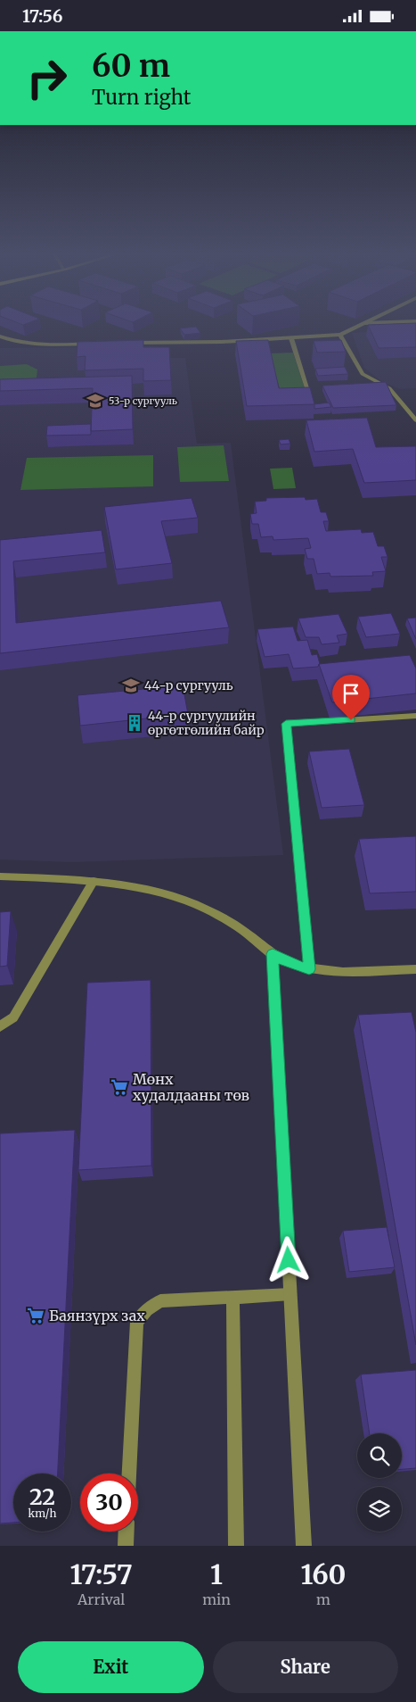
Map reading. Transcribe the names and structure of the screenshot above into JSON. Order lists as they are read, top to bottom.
{
  "places": {
    "school or university": ["53-р сургууль", "44-р сургууль"],
    "building": ["44-р сургуулийн өргөтгөлийн байр"],
    "supermarket": ["Мөнх худалдааны төв", "Баянзүрх зах"]
  },
  "page": {
    "status": "17:56",
    "turn": ["60 m", "Turn right"],
    "speed": "22 km/h",
    "limit": "30",
    "eta": [
      "17:57",
      "Arrival",
      "1",
      "min",
      "160",
      "m"
    ],
    "buttons": ["Exit", "Share"]
  }
}
